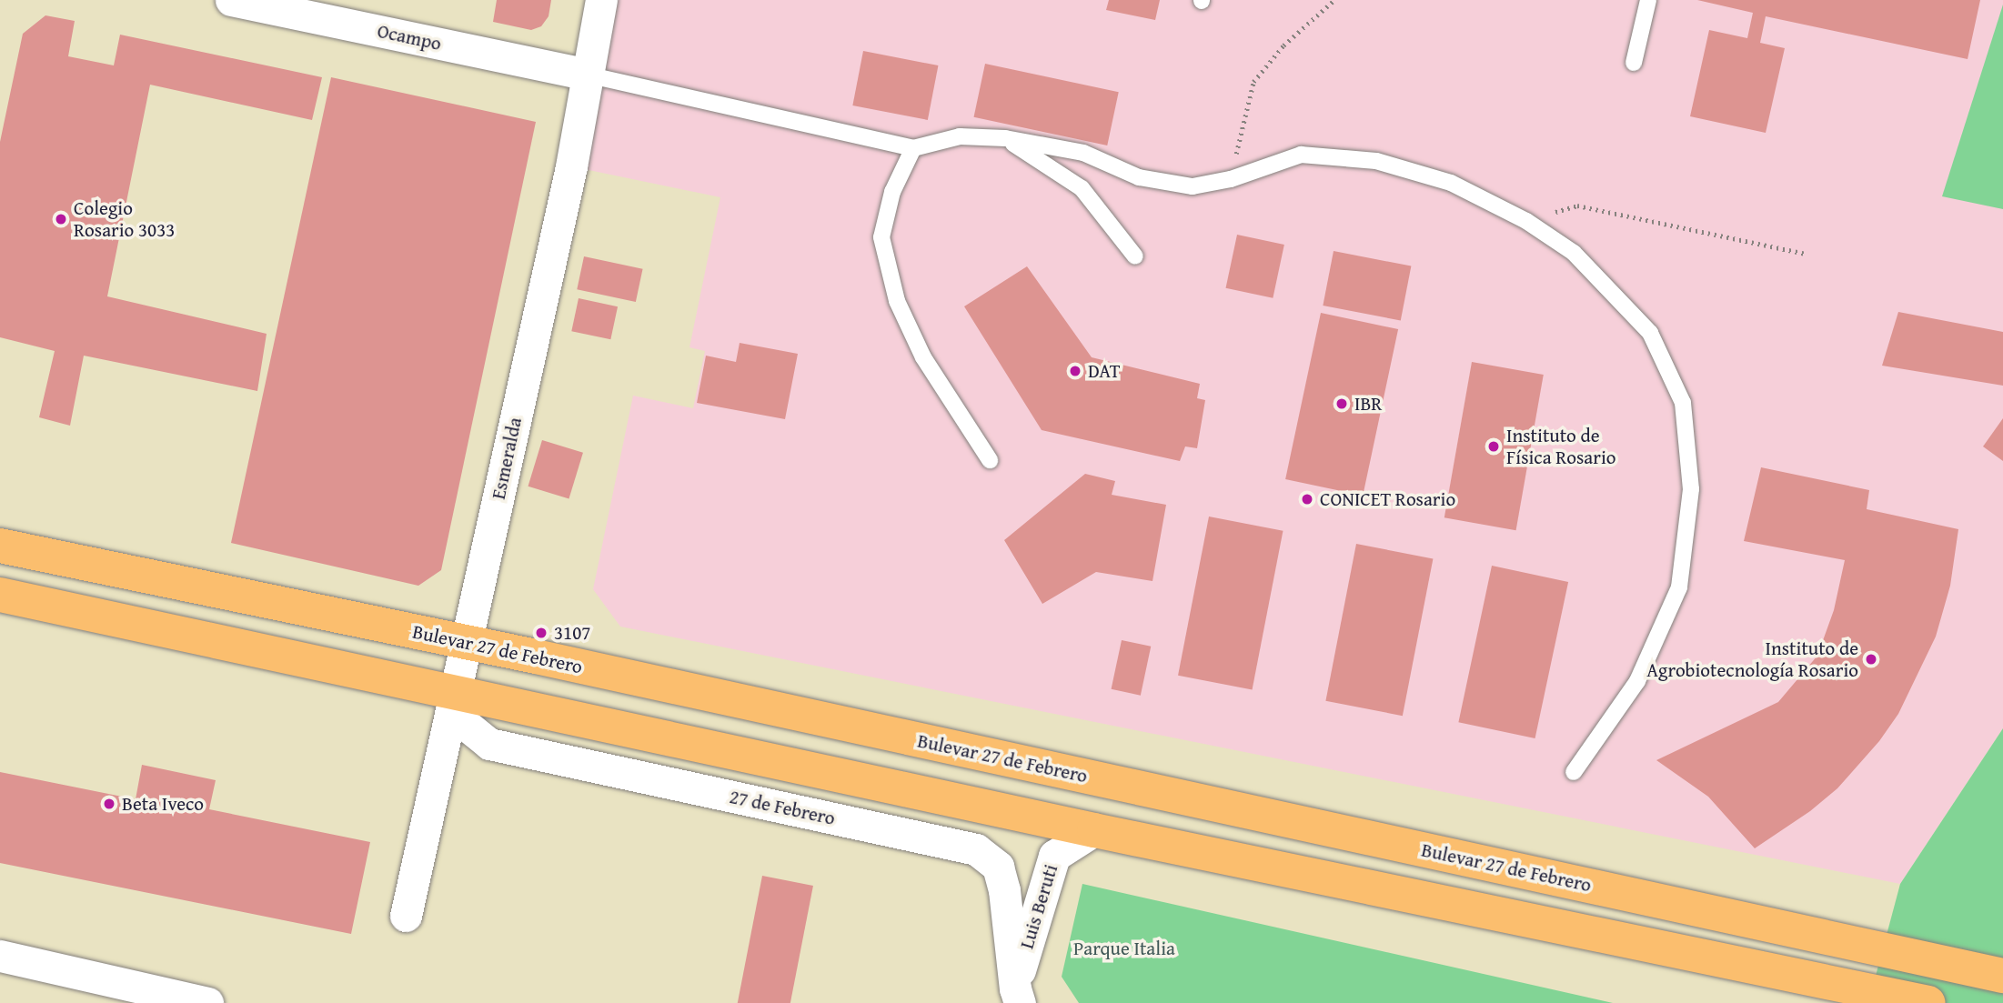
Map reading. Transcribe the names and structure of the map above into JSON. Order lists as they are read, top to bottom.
{
  "streets": {
    "main road": ["Bulevar 27 de Febrero"],
    "street": [
      "Ocampo",
      "Esmeralda",
      "27 de Febrero",
      "Luis Beruti"
    ]
  },
  "crossings": [
    ["Ocampo", "Esmeralda"],
    ["Esmeralda", "Bulevar 27 de Febrero"],
    ["Esmeralda", "27 de Febrero"],
    ["27 de Febrero", "Luis Beruti"]
  ],
  "parks": ["Parque Italia"],
  "places": [
    "Colegio Rosario 3033",
    "DAT",
    "IBR",
    "Instituto de Física Rosario",
    "CONICET Rosario",
    "3107",
    "Instituto de Agrobiotecnología Rosario",
    "Beta Iveco"
  ]
}
